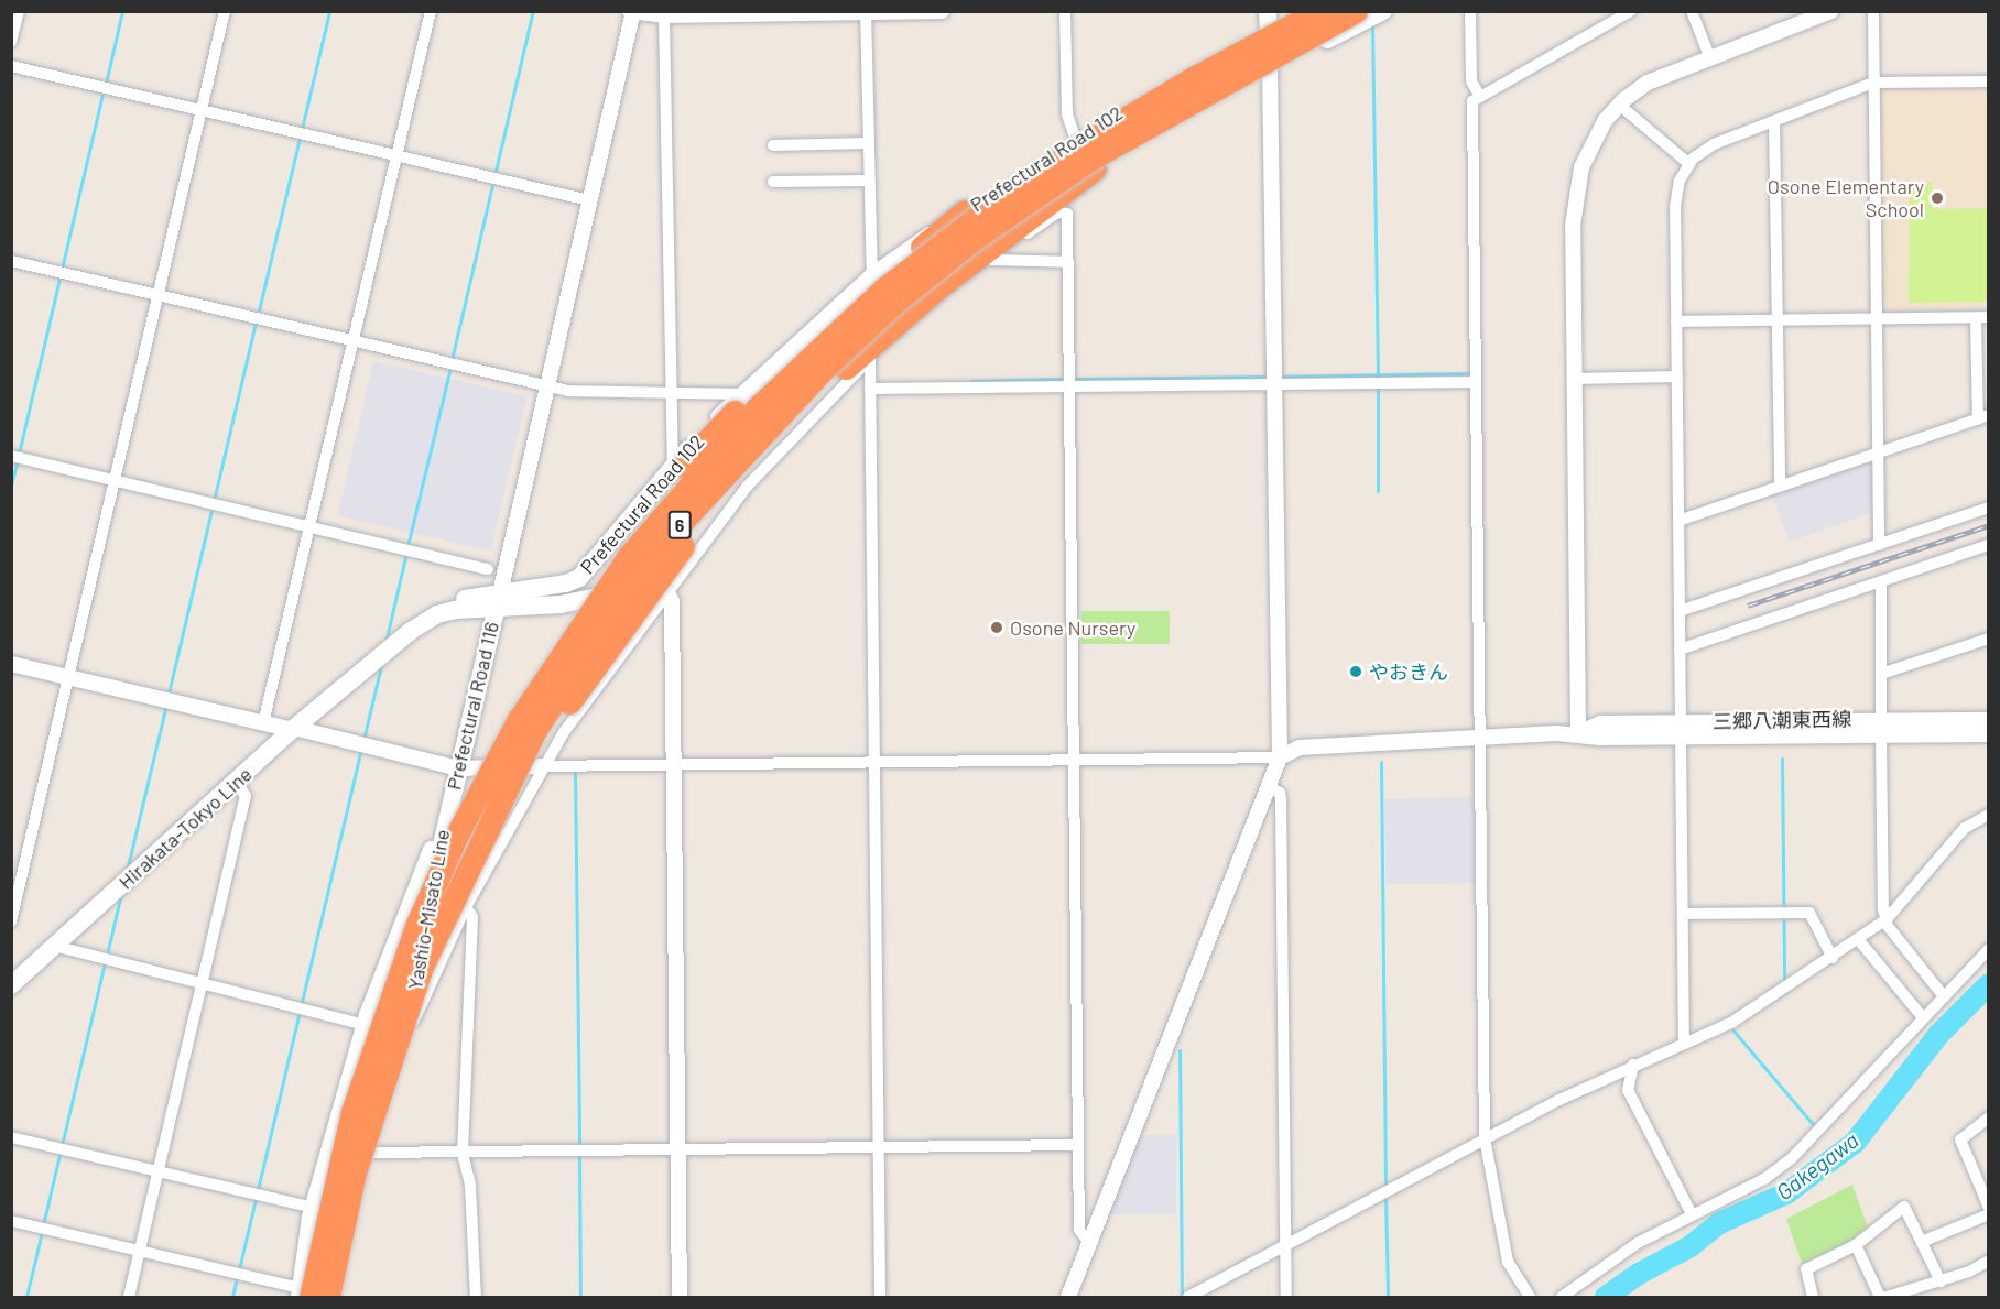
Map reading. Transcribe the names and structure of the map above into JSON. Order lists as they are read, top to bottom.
{
  "streets": {
    "highway": ["6"],
    "main road": [
      "Prefectural Road 102",
      "Prefectural Road 116",
      "Hirakata-Tokyo Line",
      "Yashio-Misato Line"
    ],
    "street": ["三郷八潮東西線"]
  },
  "crossings": [
    ["Prefectural Road 102", "Prefectural Road 116"],
    ["Prefectural Road 102", "Hirakata-Tokyo Line"],
    ["6", "Prefectural Road 116"],
    ["6", "Yashio-Misato Line"],
    ["Prefectural Road 116", "Yashio-Misato Line"]
  ],
  "water": ["Gakegawa"],
  "places": ["Osone Elementary School", "Osone Nursery", "やおきん"]
}
